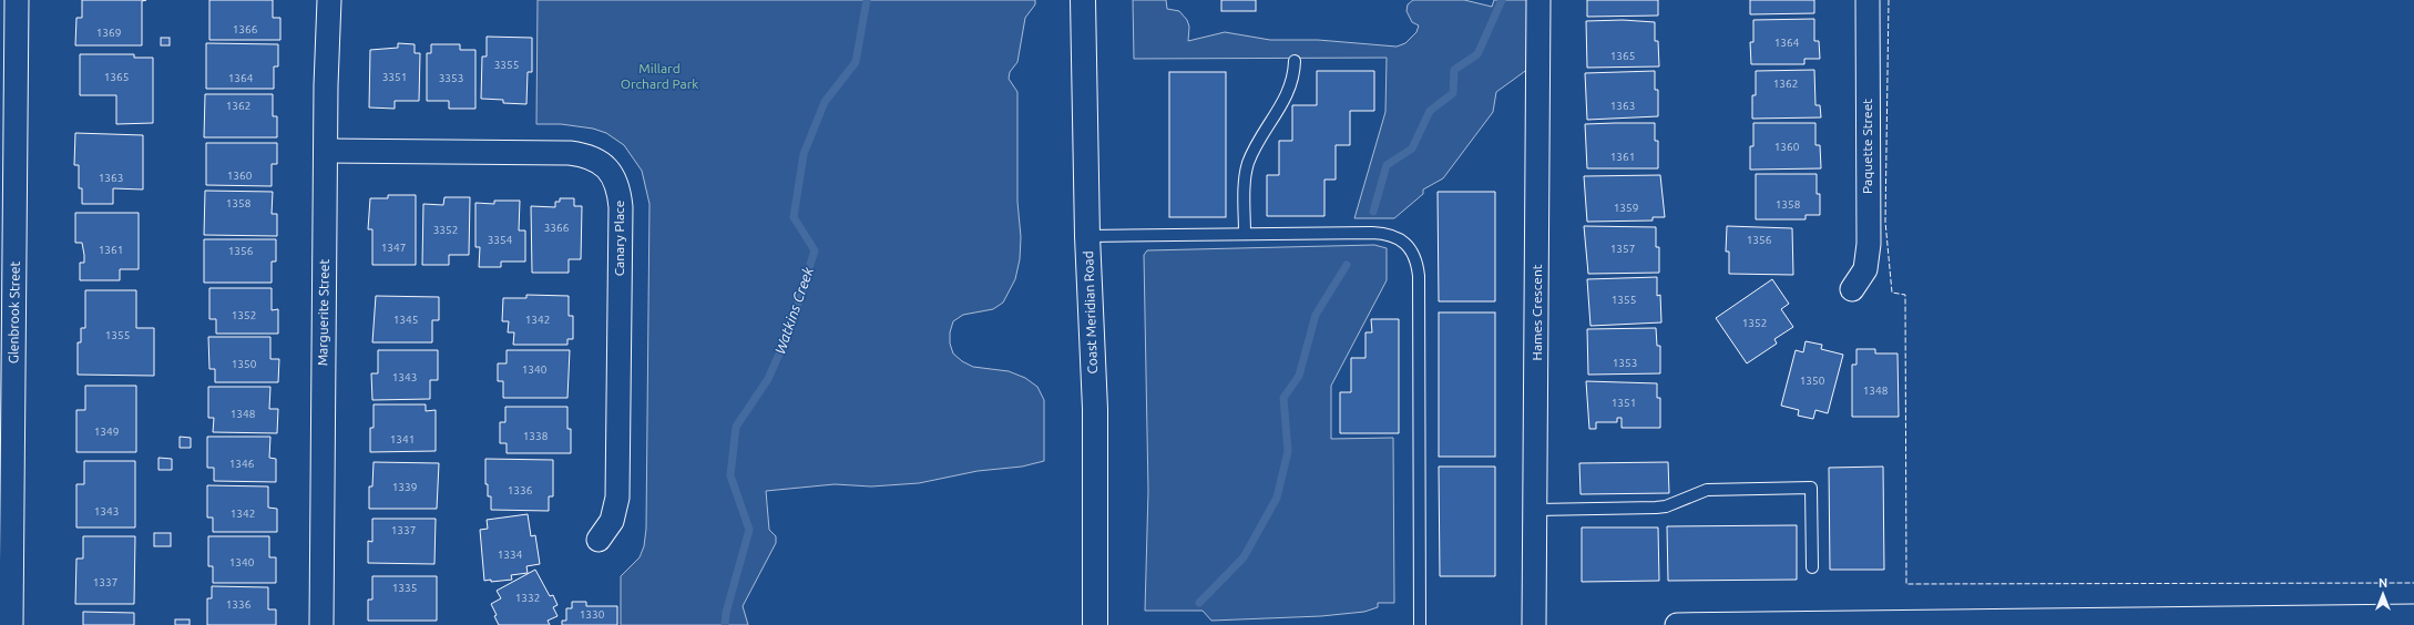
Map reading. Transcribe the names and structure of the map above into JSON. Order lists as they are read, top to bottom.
{
  "streets": {
    "main road": ["Coast Meridian Road"],
    "street": [
      "Paquette Street",
      "Canary Place",
      "Glenbrook Street",
      "Marguerite Street",
      "Hames Crescent"
    ]
  },
  "crossings": [
    ["Canary Place", "Marguerite Street"]
  ],
  "water": ["Watkins Creek"],
  "parks": ["Millard Orchard Park"],
  "house_numbers": [
    "1366",
    "1369",
    "1364",
    "1365",
    "3355",
    "1365",
    "3351",
    "1364",
    "3353",
    "1362",
    "1362",
    "1363",
    "1360",
    "1361",
    "1360",
    "1363",
    "1358",
    "1358",
    "1359",
    "3366",
    "3352",
    "3354",
    "1356",
    "1347",
    "1357",
    "1361",
    "1356",
    "1355",
    "1352",
    "1345",
    "1342",
    "1352",
    "1355",
    "1353",
    "1350",
    "1340",
    "1343",
    "1350",
    "1348",
    "1351",
    "1348",
    "1349",
    "1338",
    "1341",
    "1346",
    "1339",
    "1336",
    "1343",
    "1342",
    "1337",
    "1334",
    "1340",
    "1337",
    "1335",
    "1332",
    "1336",
    "1330"
  ],
  "north": "top"
}
